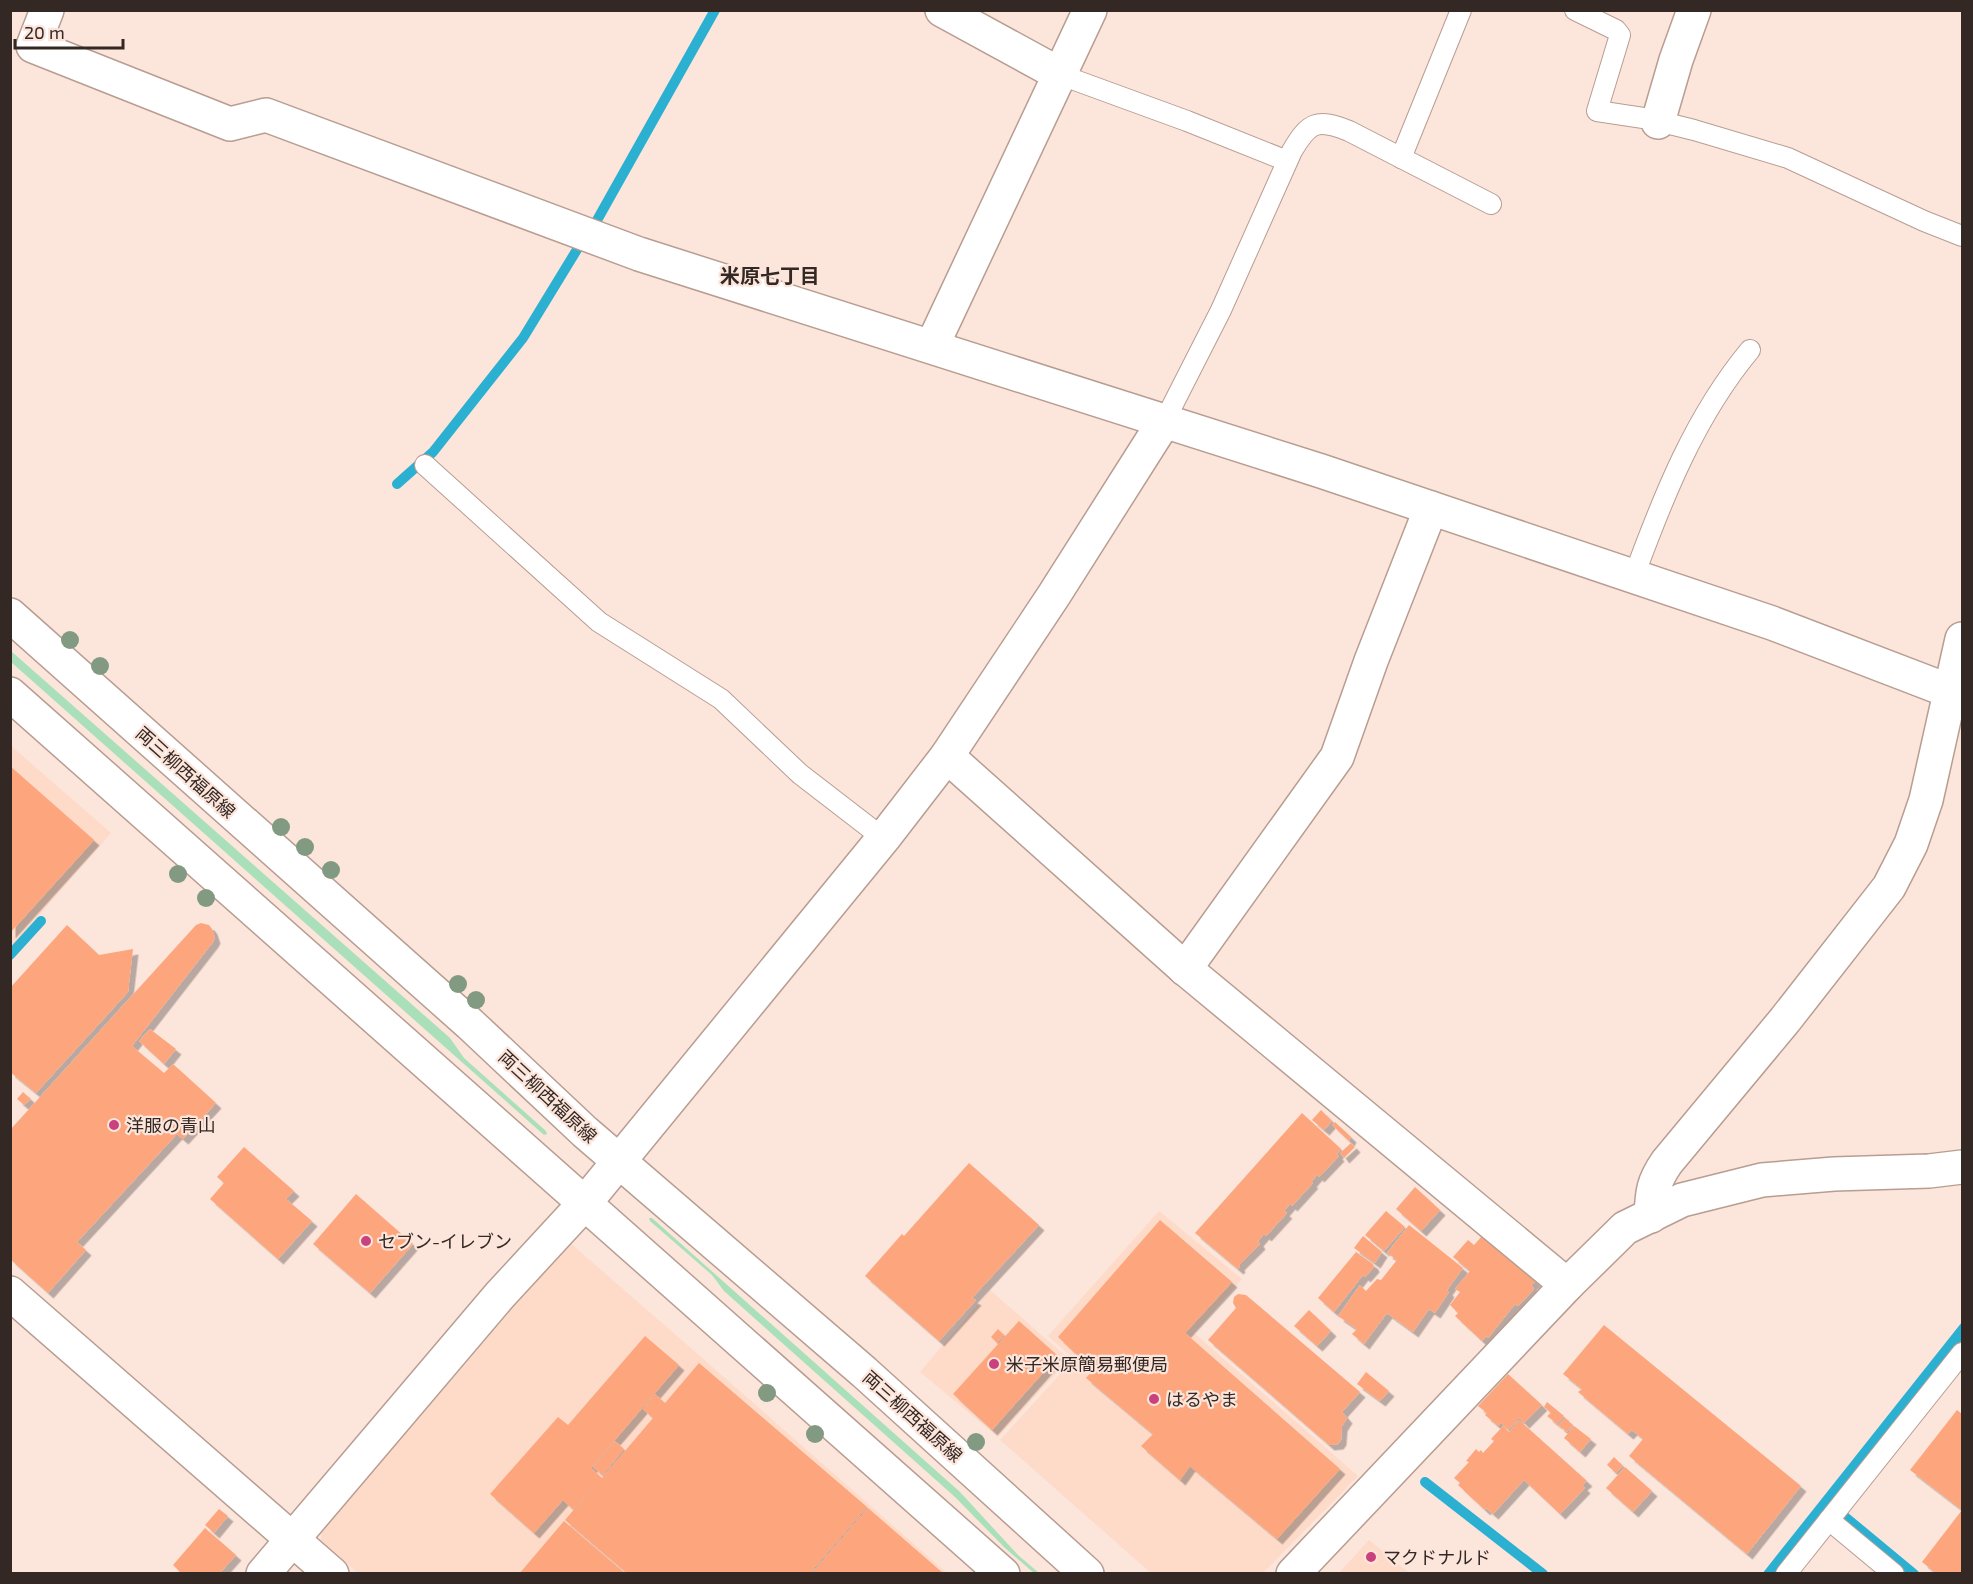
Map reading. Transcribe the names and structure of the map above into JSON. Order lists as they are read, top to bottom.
{
  "streets": {
    "street": ["両三柳西福原線"]
  },
  "districts": ["米原七丁目"],
  "places": [
    "洋服の青山",
    "セブン-イレブン",
    "米子米原簡易郵便局",
    "はるやま",
    "マクドナルド"
  ],
  "scale_bar": "20 m"
}
